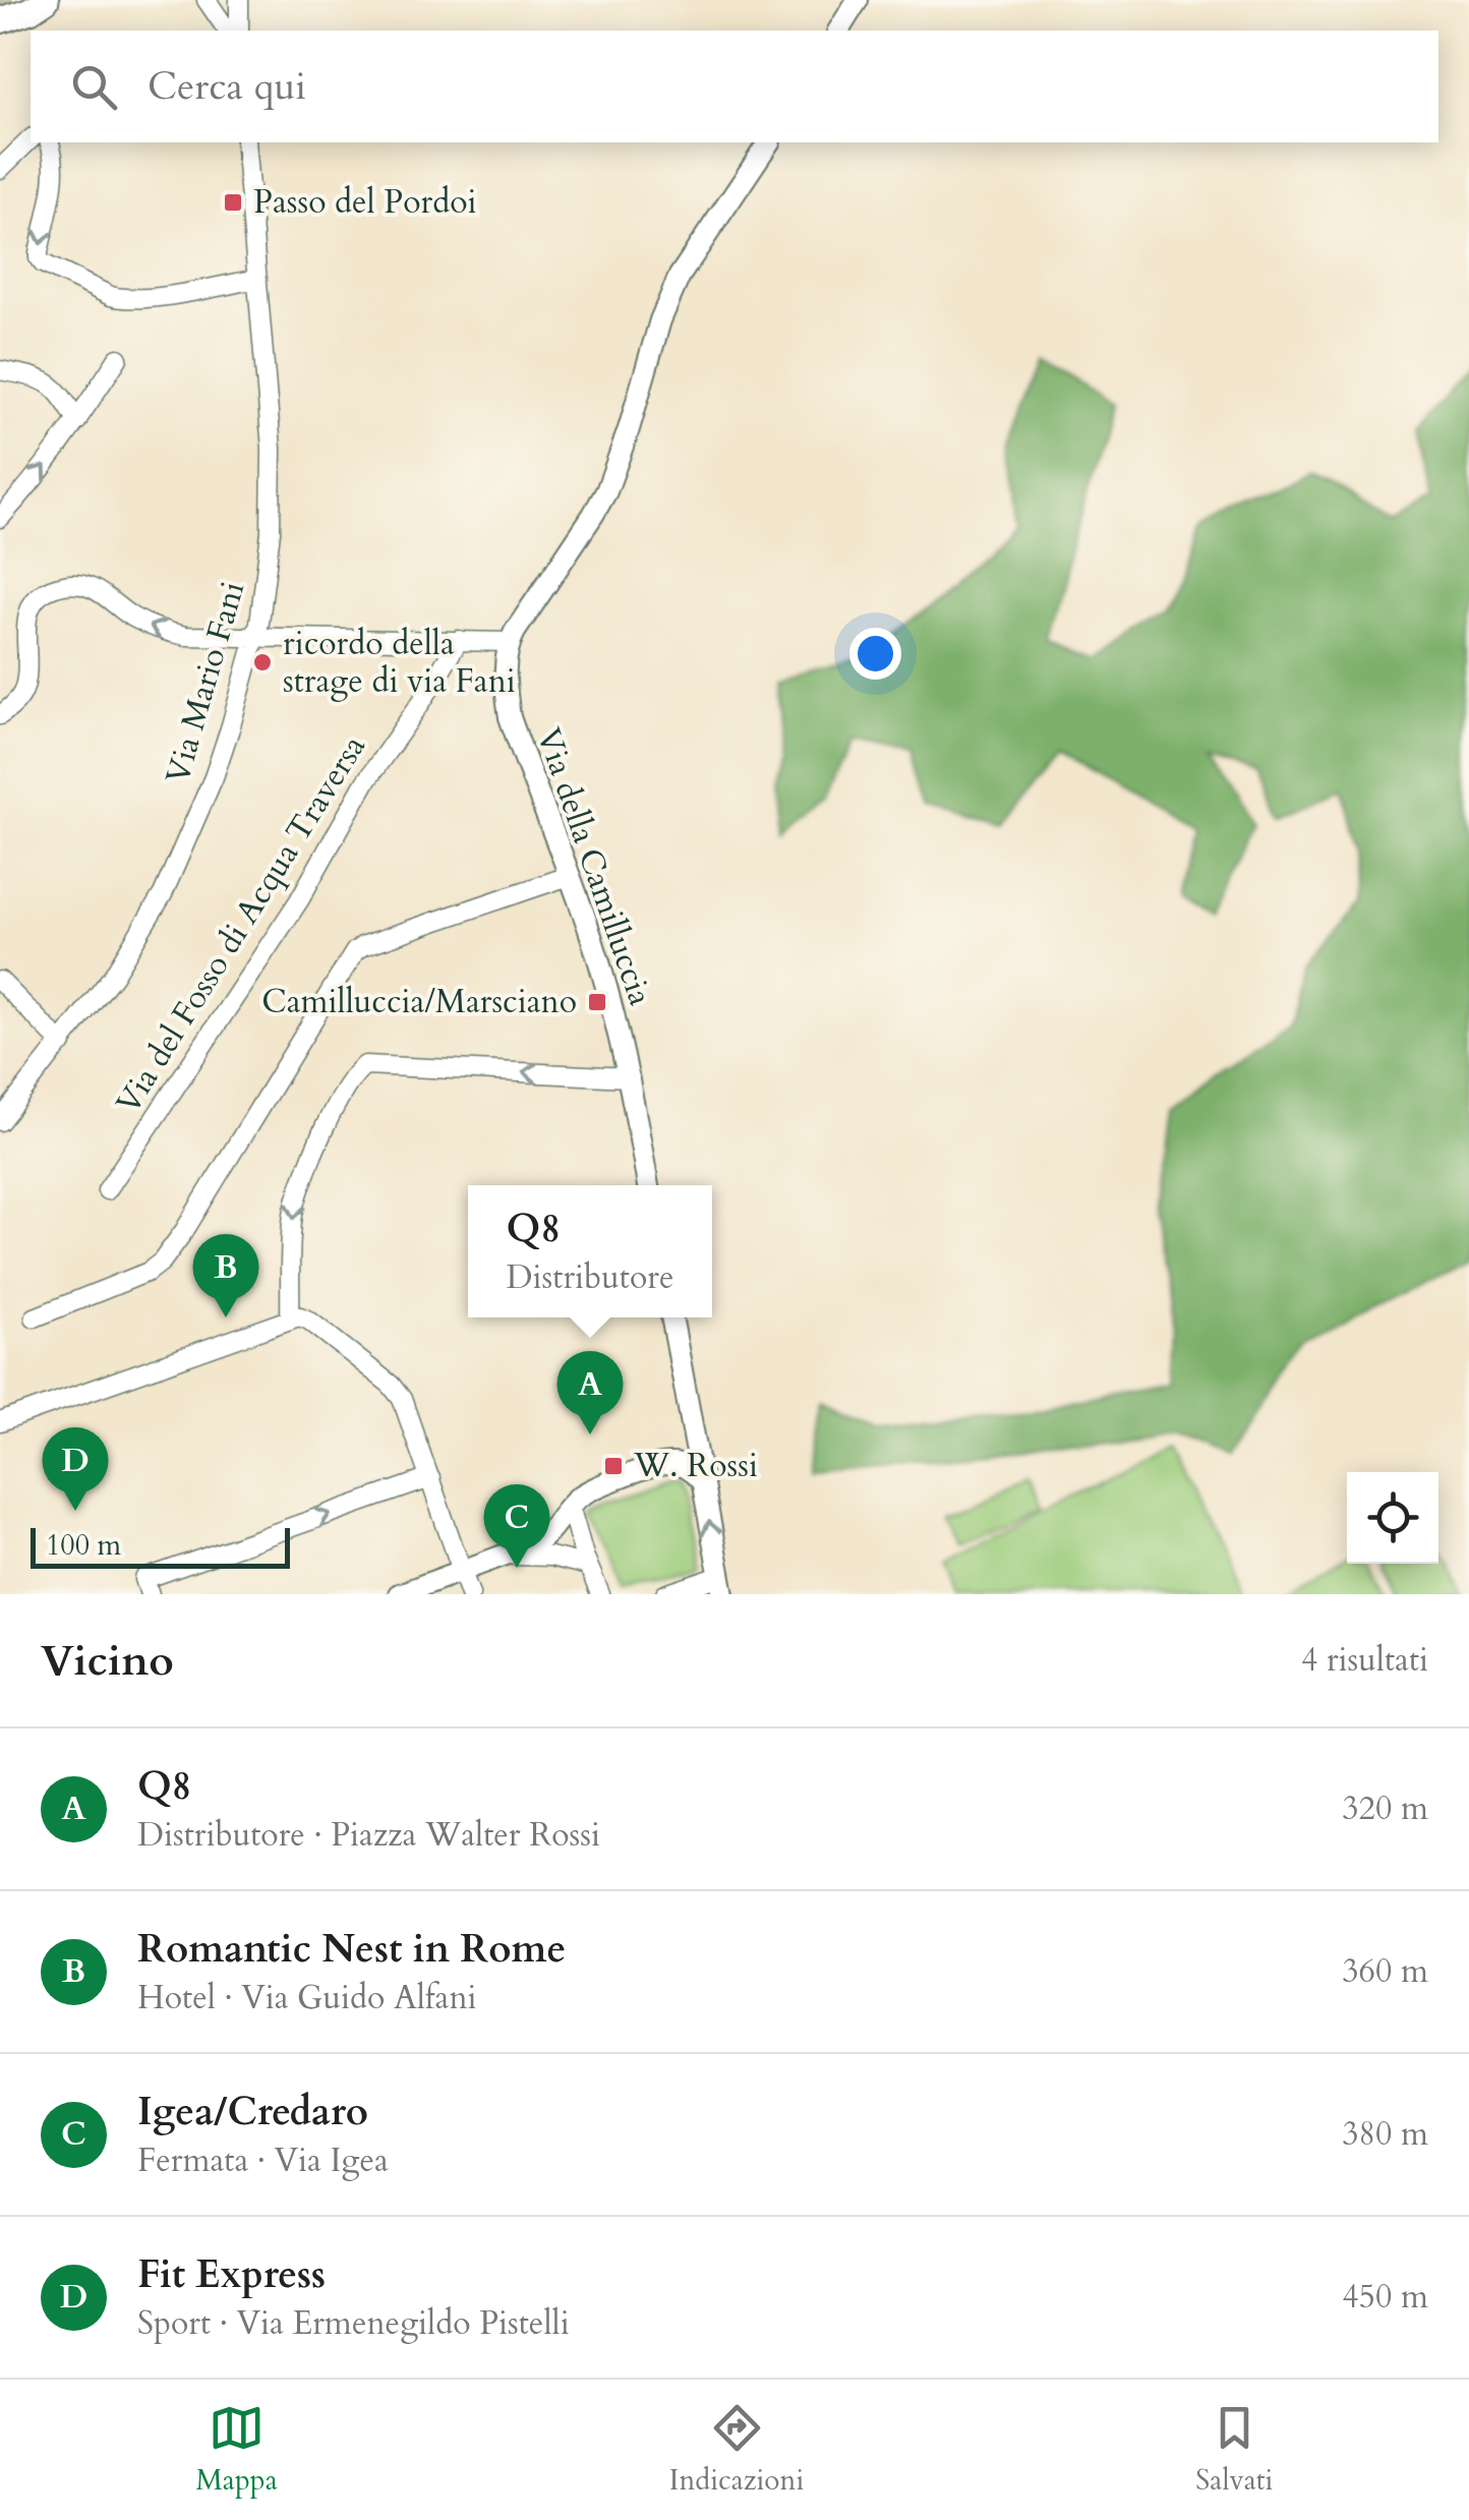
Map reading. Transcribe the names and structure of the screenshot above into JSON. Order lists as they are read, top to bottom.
{
  "streets": {
    "main road": ["Via della Camilluccia"],
    "street": ["Via Mario Fani", "Via del Fosso di Acqua Traversa"]
  },
  "places": {
    "transit": ["Passo del Pordoi", "Camilluccia/Marsciano", "W. Rossi"],
    "other": ["ricordo della strage di via Fani"]
  },
  "scale_bar": "100 m",
  "page": {
    "search": "Cerca qui",
    "popup": ["Q8", "Distributore"],
    "pins": [
      "B",
      "A",
      "D",
      "C"
    ],
    "scale": "100 m",
    "heading": ["Vicino", "4 risultati"],
    "list": [
      {
        "mark": "A",
        "name": "Q8",
        "note": "Distributore · Piazza Walter Rossi",
        "value": "320 m"
      },
      {
        "mark": "B",
        "name": "Romantic Nest in Rome",
        "note": "Hotel · Via Guido Alfani",
        "value": "360 m"
      },
      {
        "mark": "C",
        "name": "Igea/Credaro",
        "note": "Fermata · Via Igea",
        "value": "380 m"
      },
      {
        "mark": "D",
        "name": "Fit Express",
        "note": "Sport · Via Ermenegildo Pistelli",
        "value": "450 m"
      }
    ],
    "nav": ["Mappa", "Indicazioni", "Salvati"]
  }
}
